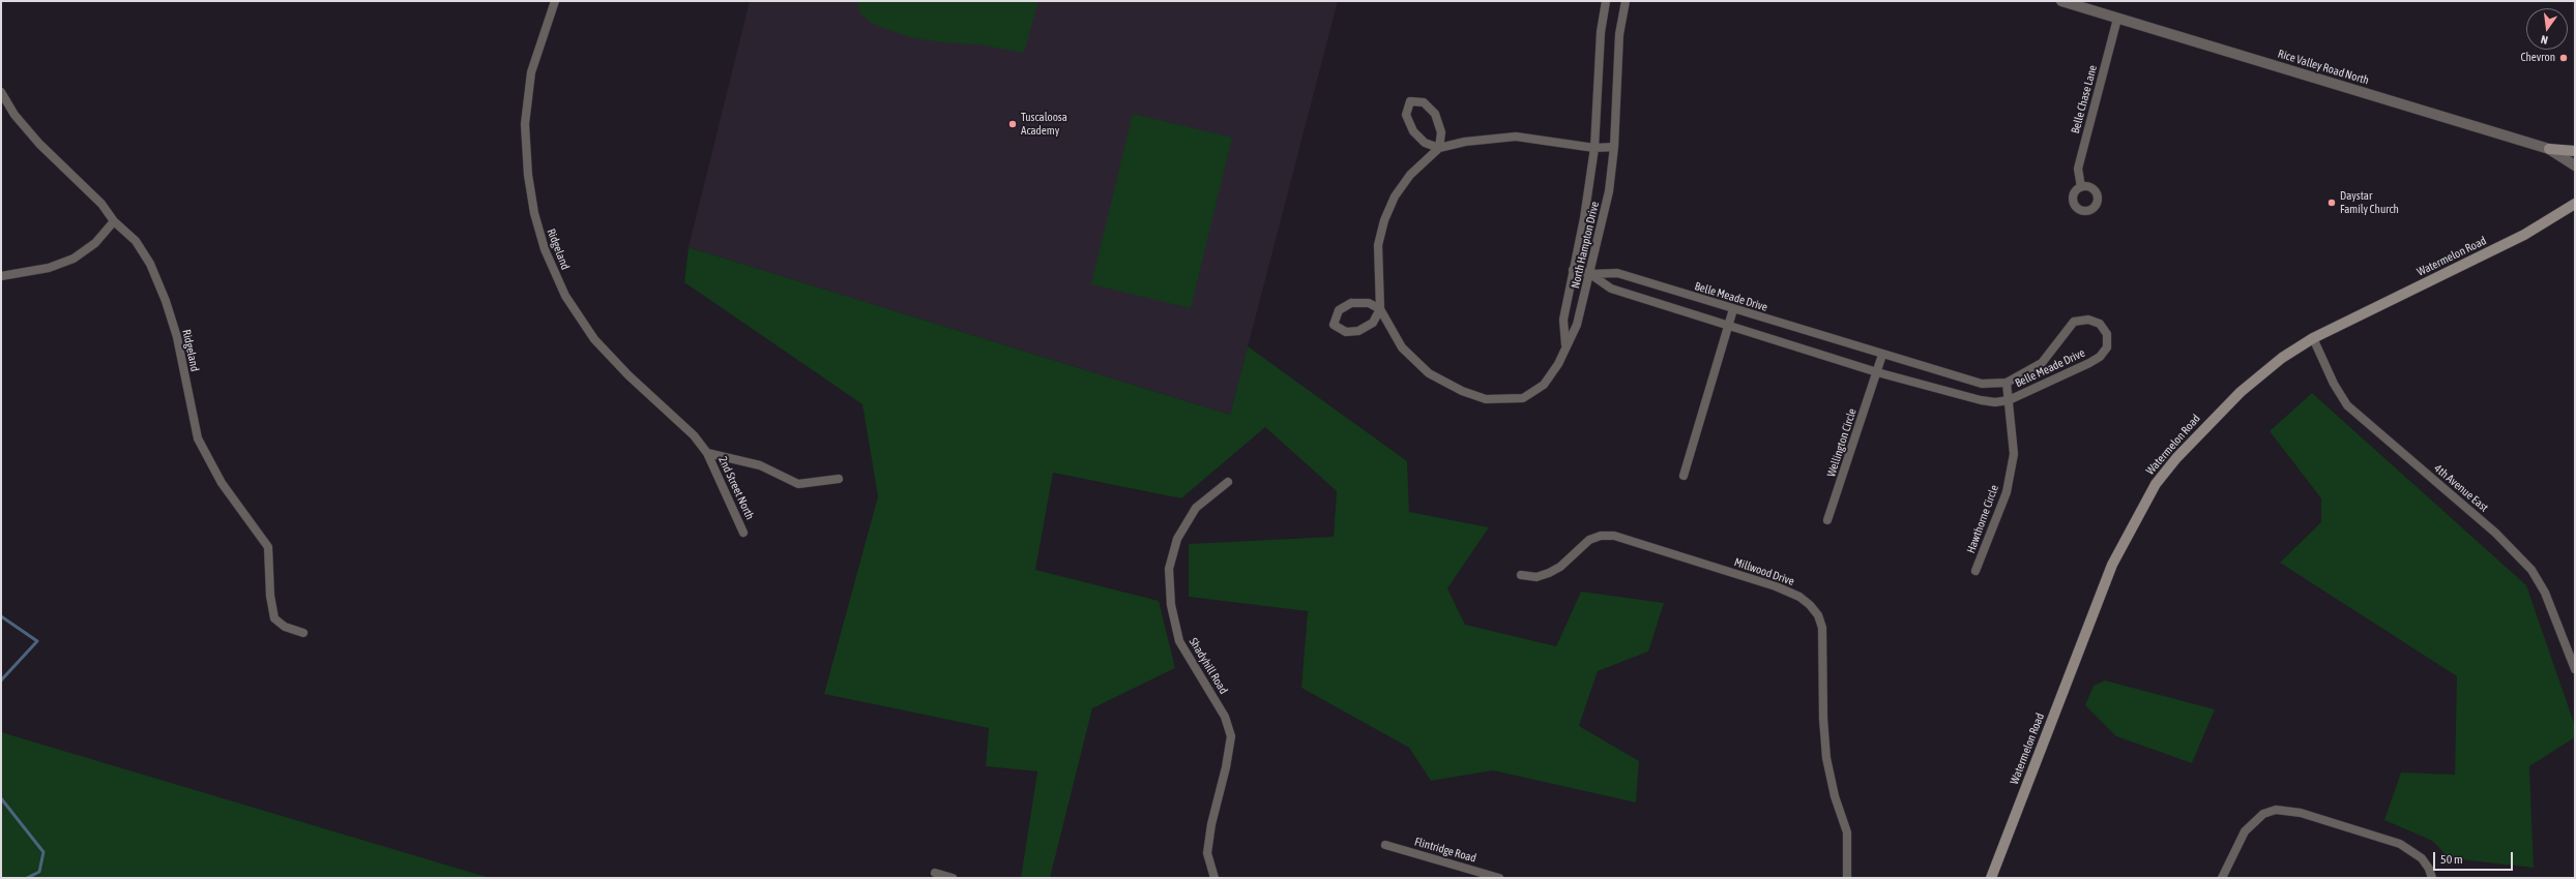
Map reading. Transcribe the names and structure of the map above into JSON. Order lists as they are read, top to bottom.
{
  "streets": {
    "main road": ["Watermelon Road"],
    "street": [
      "Rice Valley Road North",
      "Belle Chase Lane",
      "North Hampton Drive",
      "Ridgeland",
      "Belle Meade Drive",
      "Wellington Circle",
      "2nd Street North",
      "4th Avenue East",
      "Hawthorne Circle",
      "Millwood Drive",
      "Shadyhill Road",
      "Flintridge Road"
    ]
  },
  "crossings": [
    ["Rice Valley Road North", "Belle Chase Lane"],
    ["North Hampton Drive", "Belle Meade Drive"],
    ["Ridgeland", "2nd Street North"],
    ["Watermelon Road", "4th Avenue East"],
    ["Belle Meade Drive", "Wellington Circle"],
    ["Belle Meade Drive", "Hawthorne Circle"]
  ],
  "places": ["Chevron", "Tuscaloosa Academy", "Daystar Family Church"],
  "scale_bar": "50 m",
  "north": "bottom"
}
